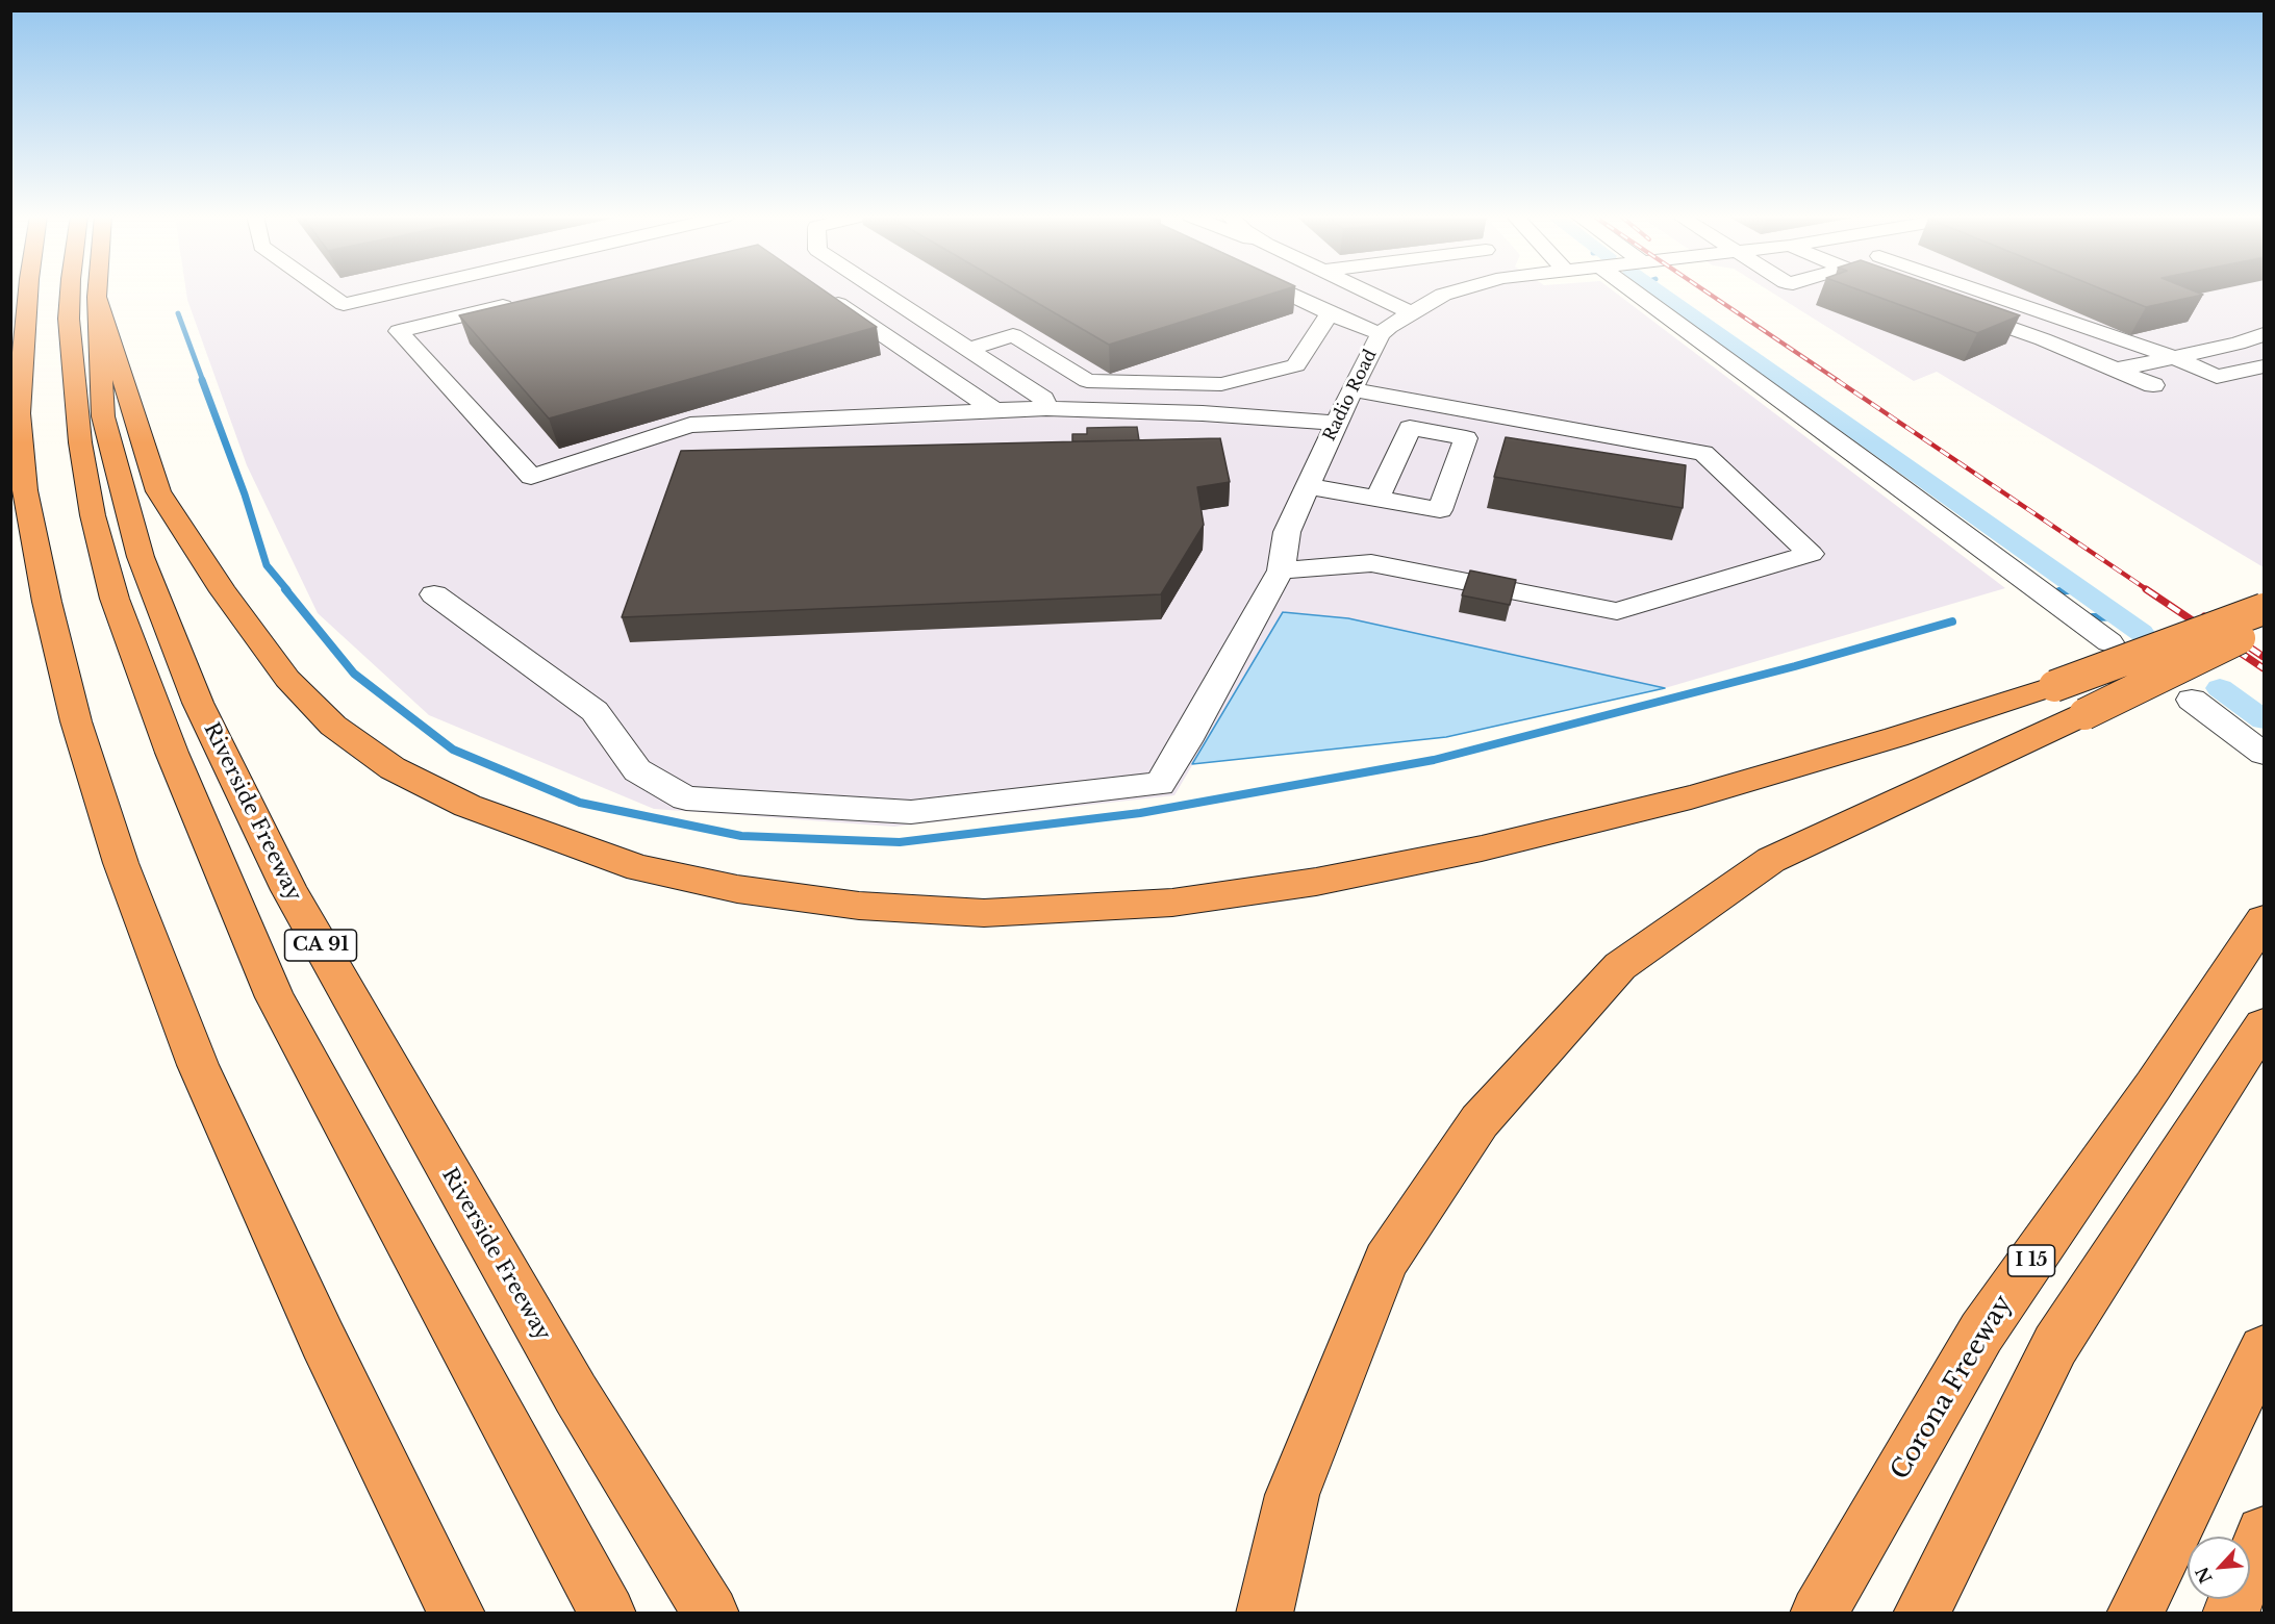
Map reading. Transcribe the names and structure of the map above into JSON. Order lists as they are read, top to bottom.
{
  "streets": {
    "highway": [
      "Riverside Freeway",
      "CA 91",
      "I 15",
      "Corona Freeway"
    ],
    "street": ["Radio Road"]
  },
  "north": "bottom left"
}
